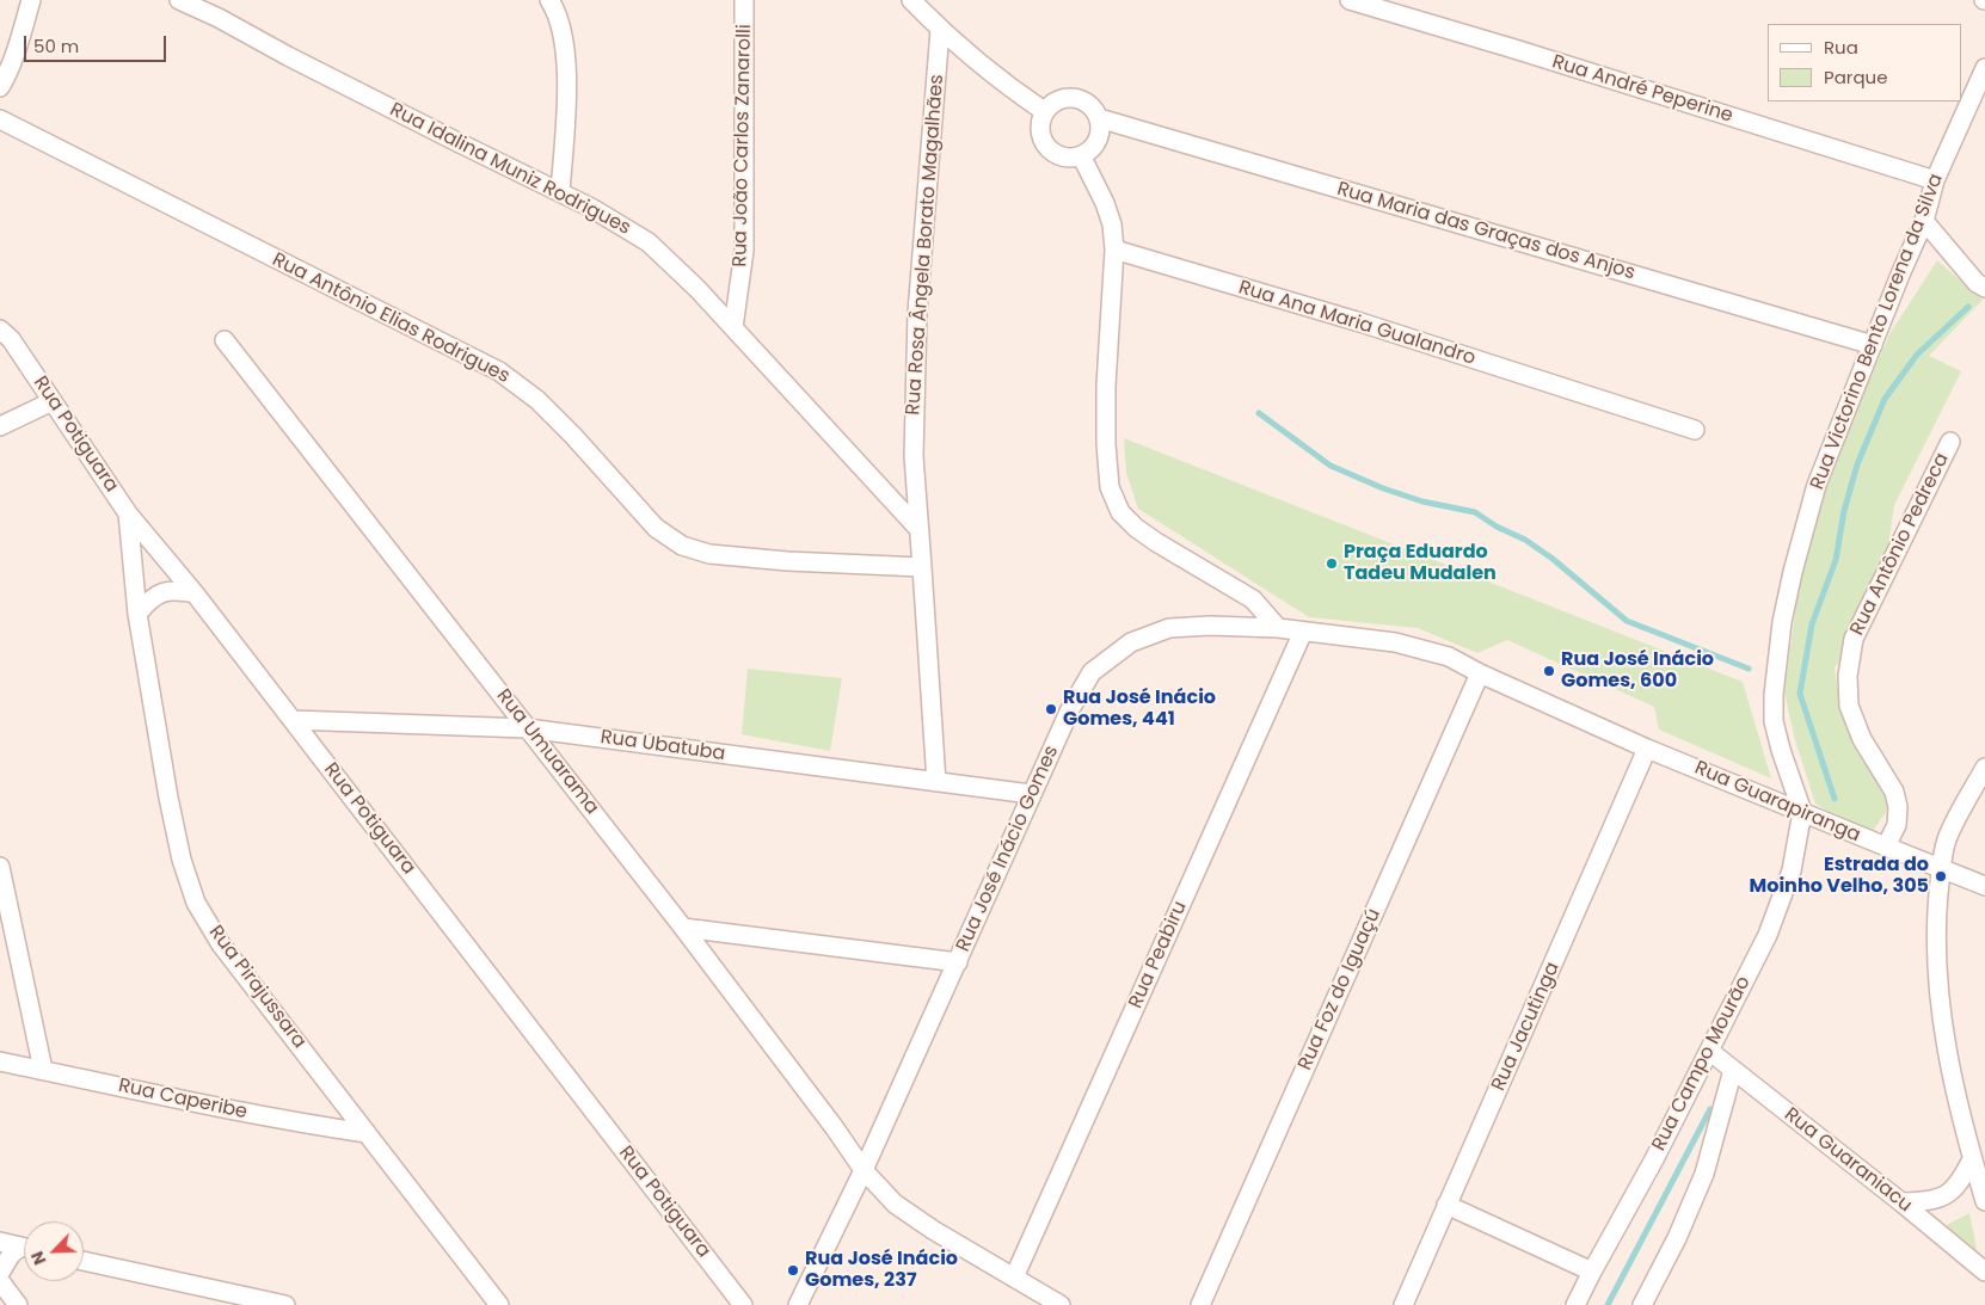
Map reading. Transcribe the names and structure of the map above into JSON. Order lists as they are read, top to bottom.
{
  "streets": {
    "street": [
      "Rua André Peperine",
      "Rua João Carlos Zanarolli",
      "Rua Idalina Muniz Rodrigues",
      "Rua Maria das Graças dos Anjos",
      "Rua Rosa Ângela Borato Magalhães",
      "Rua Antônio Elias Rodrigues",
      "Rua Ana Maria Gualandro",
      "Rua Victorino Bento Lorena da Silva",
      "Rua Potiguara",
      "Rua Antônio Pedreca",
      "Rua Ubatuba",
      "Rua Umuarama",
      "Rua Guarapiranga",
      "Rua José Inácio Gomes",
      "Rua Peabiru",
      "Rua Pirajussara",
      "Rua Foz do Iguaçú",
      "Rua Jacutinga",
      "Rua Campo Mourão",
      "Rua Caperibe",
      "Rua Guaraniacu"
    ]
  },
  "crossings": [
    ["Rua André Peperine", "Rua Victorino Bento Lorena da Silva"],
    ["Rua João Carlos Zanarolli", "Rua Idalina Muniz Rodrigues"],
    ["Rua Idalina Muniz Rodrigues", "Rua Rosa Ângela Borato Magalhães"],
    ["Rua Maria das Graças dos Anjos", "Rua Victorino Bento Lorena da Silva"],
    ["Rua Rosa Ângela Borato Magalhães", "Rua Antônio Elias Rodrigues"],
    ["Rua Rosa Ângela Borato Magalhães", "Rua Ubatuba"],
    ["Rua Victorino Bento Lorena da Silva", "Rua Guarapiranga"],
    ["Rua Victorino Bento Lorena da Silva", "Rua Campo Mourão"],
    ["Rua Potiguara", "Rua Ubatuba"],
    ["Rua Potiguara", "Rua Pirajussara"],
    ["Rua Antônio Pedreca", "Rua Guarapiranga"],
    ["Rua Ubatuba", "Rua Umuarama"],
    ["Rua Ubatuba", "Rua José Inácio Gomes"],
    ["Rua Umuarama", "Rua José Inácio Gomes"],
    ["Rua Umuarama", "Rua Peabiru"],
    ["Rua Guarapiranga", "Rua José Inácio Gomes"],
    ["Rua Guarapiranga", "Rua Jacutinga"],
    ["Rua Guarapiranga", "Rua Campo Mourão"],
    ["Rua José Inácio Gomes", "Rua Peabiru"],
    ["Rua José Inácio Gomes", "Rua Foz do Iguaçú"],
    ["Rua José Inácio Gomes", "Rua Jacutinga"],
    ["Rua Pirajussara", "Rua Caperibe"],
    ["Rua Campo Mourão", "Rua Guaraniacu"]
  ],
  "places": [
    "Praça Eduardo Tadeu Mudalen",
    "Rua José Inácio Gomes, 600",
    "Rua José Inácio Gomes, 441",
    "Estrada do Moinho Velho, 305",
    "Rua José Inácio Gomes, 237"
  ],
  "legend": ["Rua", "Parque"],
  "scale_bar": "50 m",
  "north": "bottom left"
}
